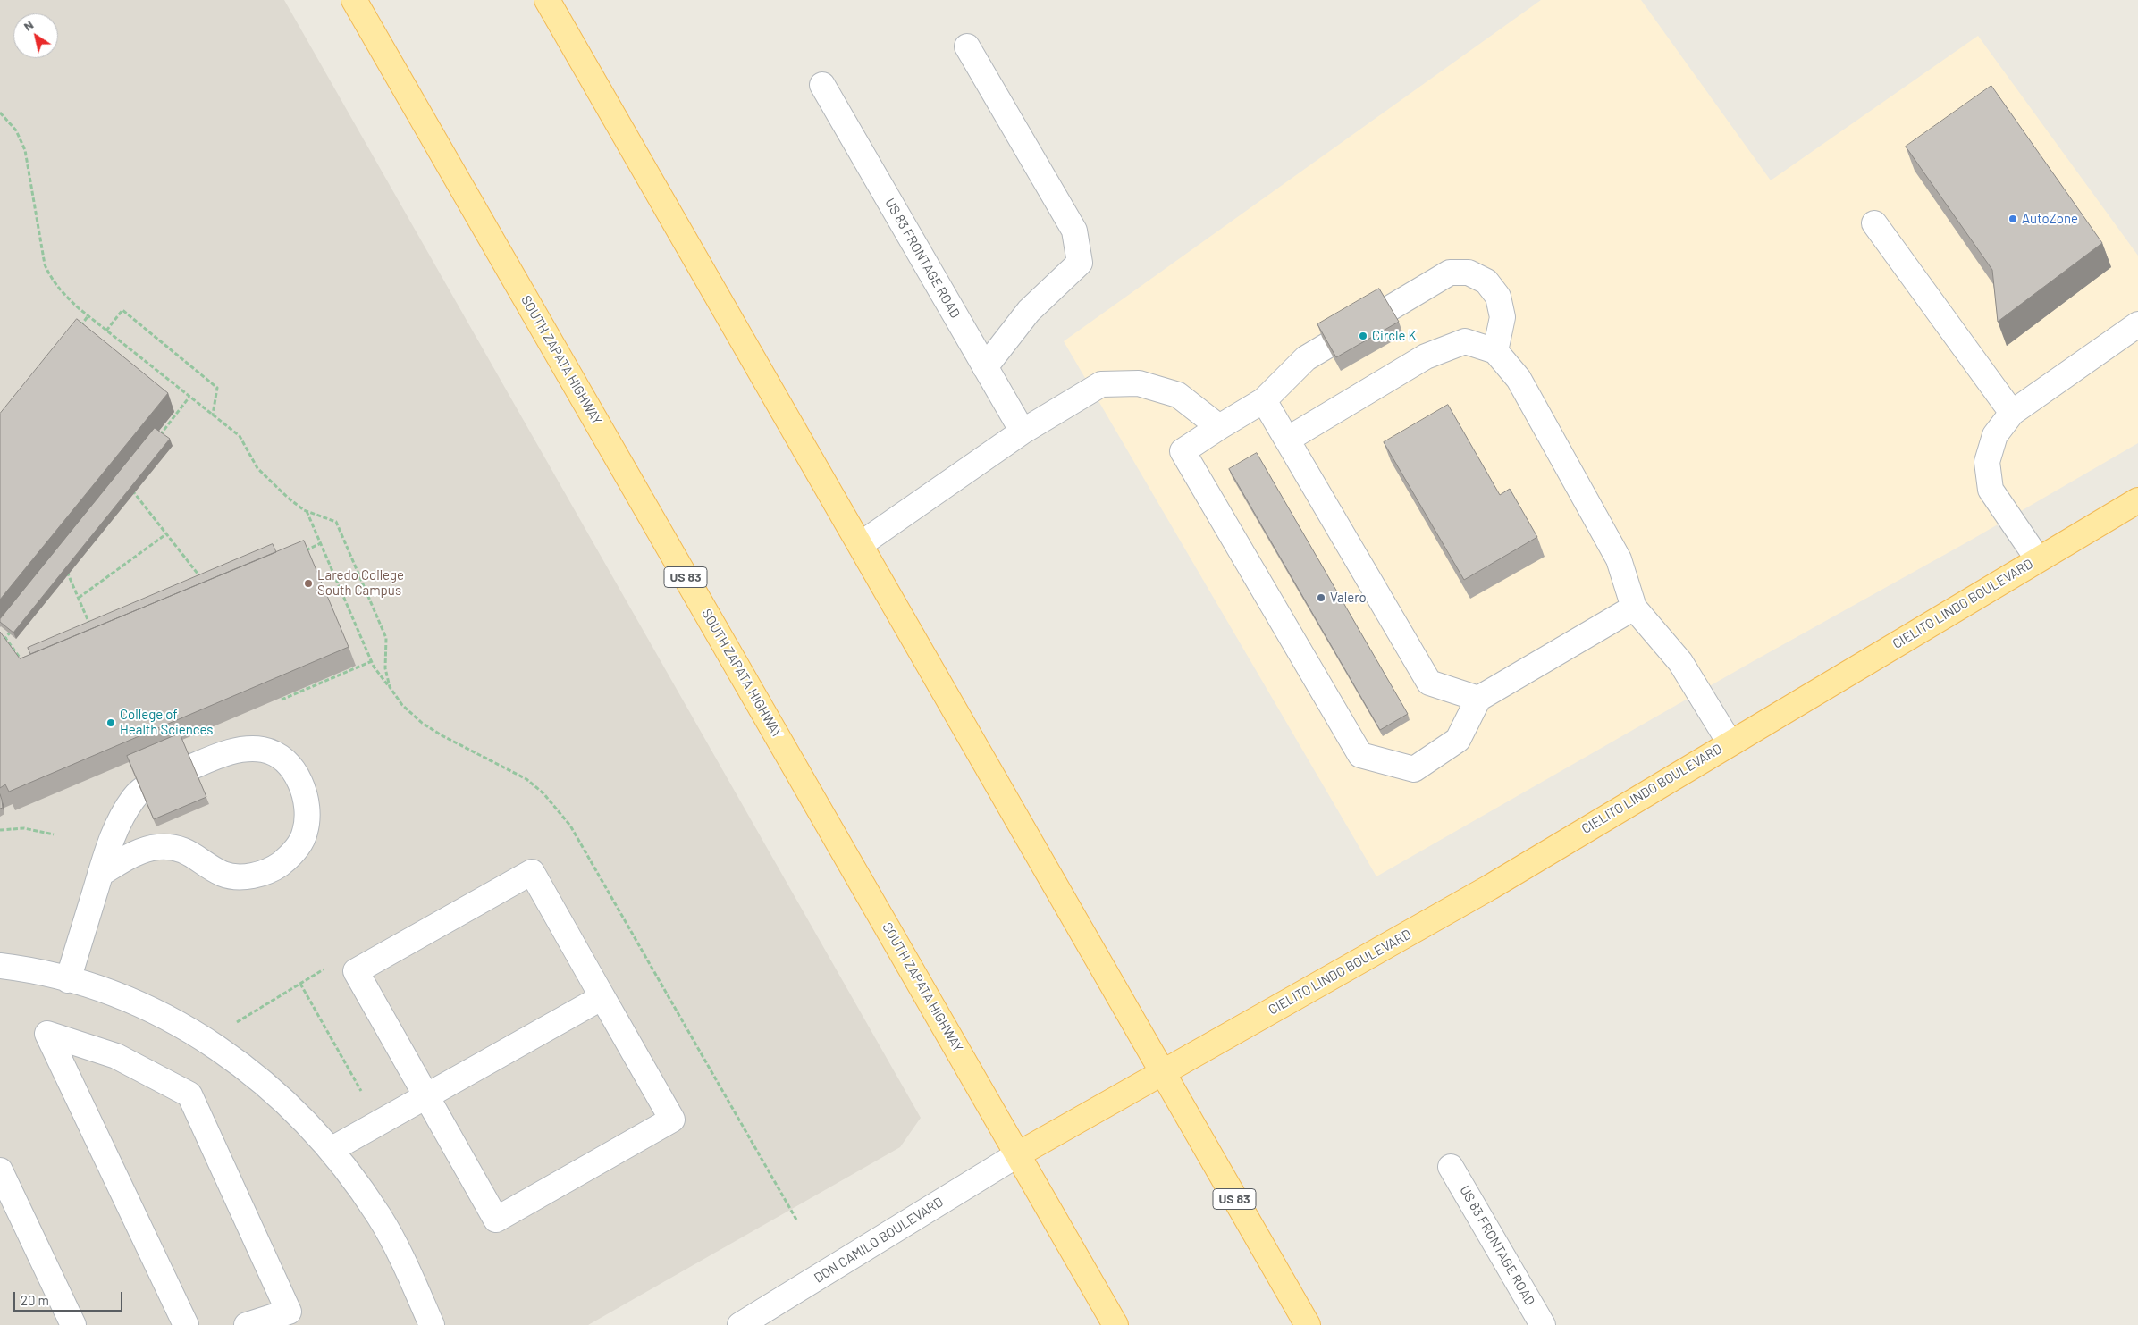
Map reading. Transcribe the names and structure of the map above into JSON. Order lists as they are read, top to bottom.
{
  "streets": {
    "main road": ["SOUTH ZAPATA HIGHWAY", "US 83", "CIELITO LINDO BOULEVARD"],
    "street": ["US 83 FRONTAGE ROAD", "DON CAMILO BOULEVARD"]
  },
  "crossings": [
    ["SOUTH ZAPATA HIGHWAY", "CIELITO LINDO BOULEVARD"],
    ["SOUTH ZAPATA HIGHWAY", "DON CAMILO BOULEVARD"],
    ["US 83", "CIELITO LINDO BOULEVARD"],
    ["CIELITO LINDO BOULEVARD", "DON CAMILO BOULEVARD"]
  ],
  "places": [
    "AutoZone",
    "Circle K",
    "Laredo College South Campus",
    "Valero",
    "College of Health Sciences"
  ],
  "scale_bar": "20 m",
  "north": "top left"
}
